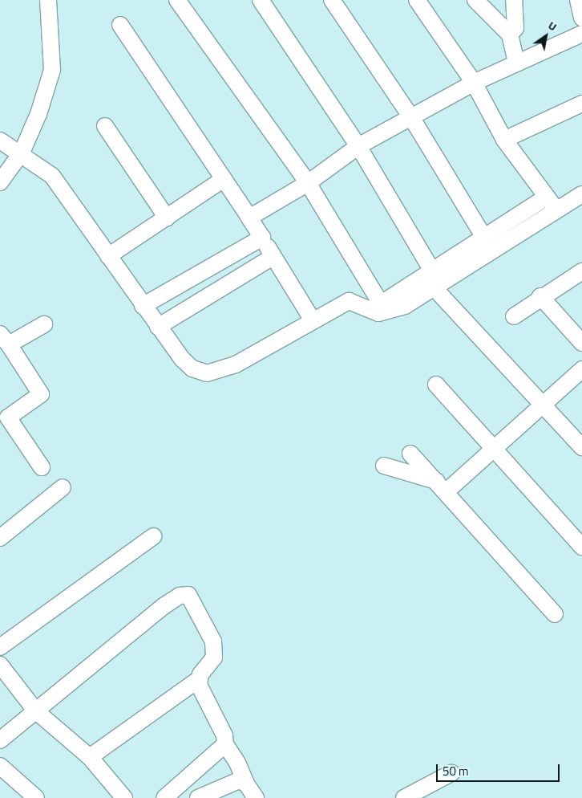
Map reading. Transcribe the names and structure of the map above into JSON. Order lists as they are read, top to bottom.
{
  "scale_bar": "50 m",
  "north": "top right"
}
